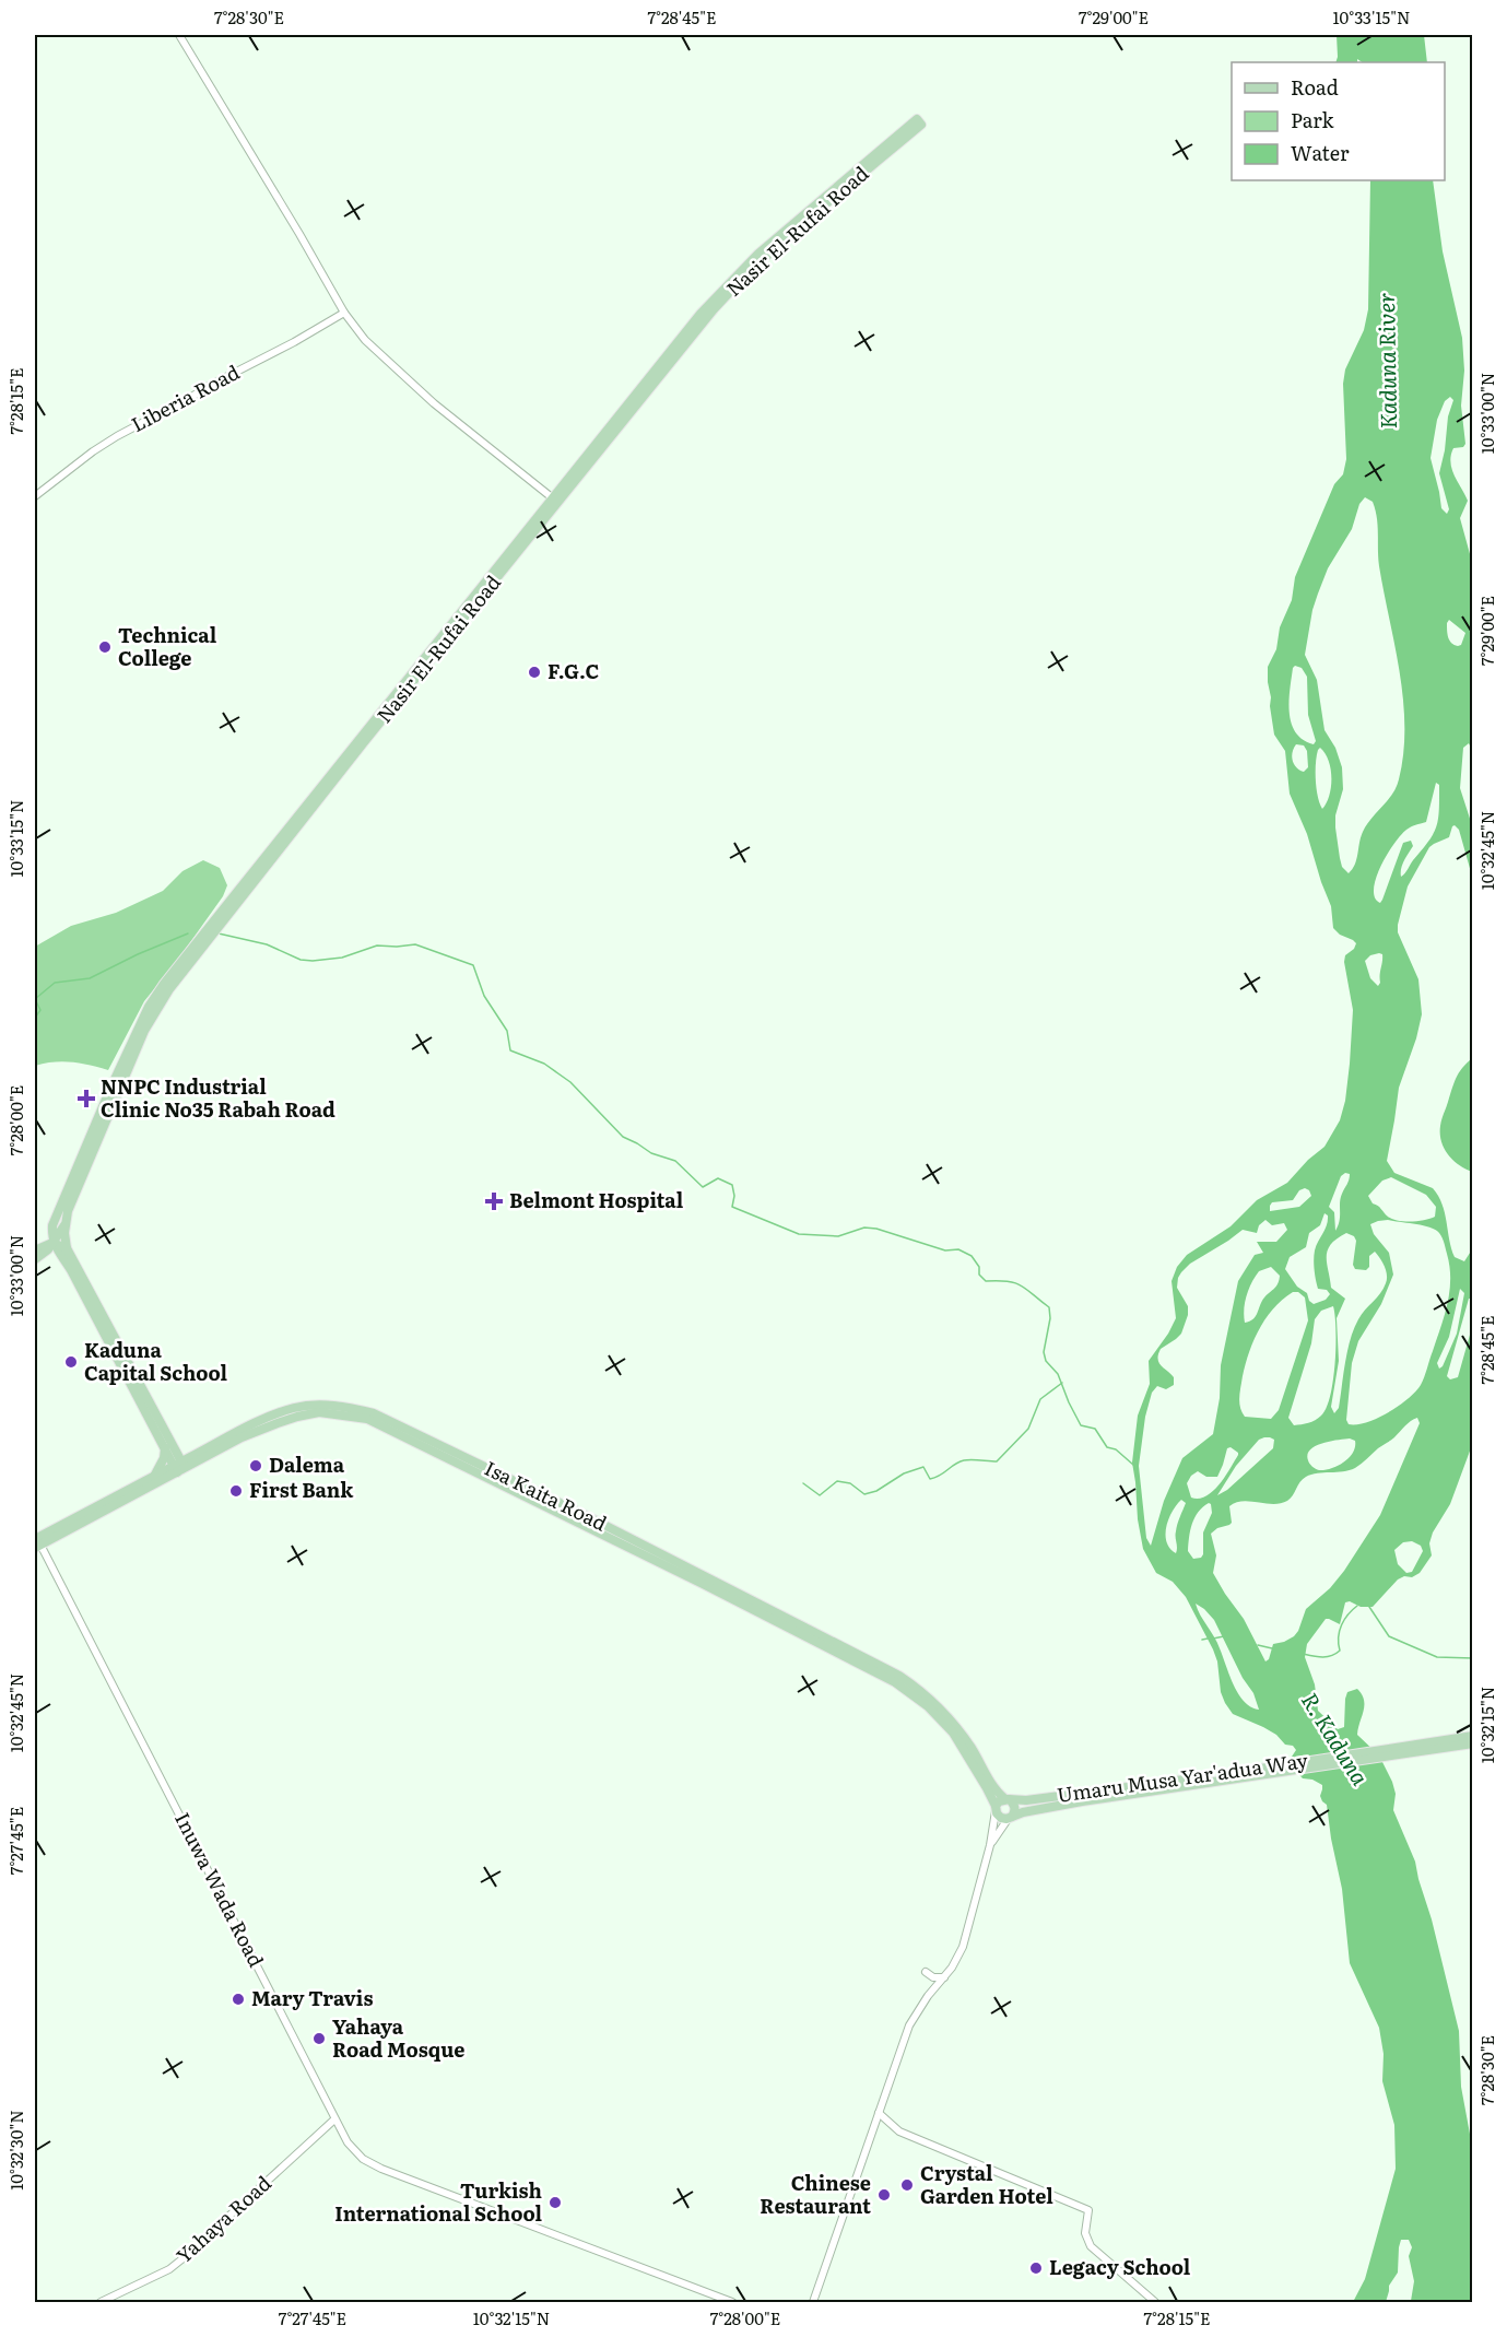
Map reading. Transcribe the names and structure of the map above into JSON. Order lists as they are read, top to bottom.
{
  "streets": {
    "main road": ["Nasir El-Rufai Road", "Isa Kaita Road", "Umaru Musa Yar'adua Way"],
    "street": ["Liberia Road", "Inuwa Wada Road", "Yahaya Road"]
  },
  "crossings": [
    ["Isa Kaita Road", "Umaru Musa Yar'adua Way"],
    ["Isa Kaita Road", "Inuwa Wada Road"],
    ["Inuwa Wada Road", "Yahaya Road"]
  ],
  "water": ["Kaduna River", "R. Kaduna"],
  "places": {
    "other": [
      "Technical College",
      "F.G.C",
      "Kaduna Capital School",
      "Dalema",
      "First Bank",
      "Mary Travis",
      "Yahaya Road Mosque",
      "Crystal Garden Hotel",
      "Chinese Restaurant",
      "Turkish International School",
      "Legacy School"
    ],
    "health": ["NNPC Industrial Clinic No35 Rabah Road", "Belmont Hospital"]
  },
  "legend": ["Road", "Park", "Water"],
  "coordinates": [
    "7°28'30\"E",
    "7°28'45\"E",
    "7°29'00\"E",
    "10°33'15\"N",
    "7°28'15\"E",
    "10°33'00\"N",
    "10°32'45\"N",
    "7°28'00\"E",
    "10°32'15\"N",
    "7°27'45\"E",
    "10°32'30\"N"
  ]
}
